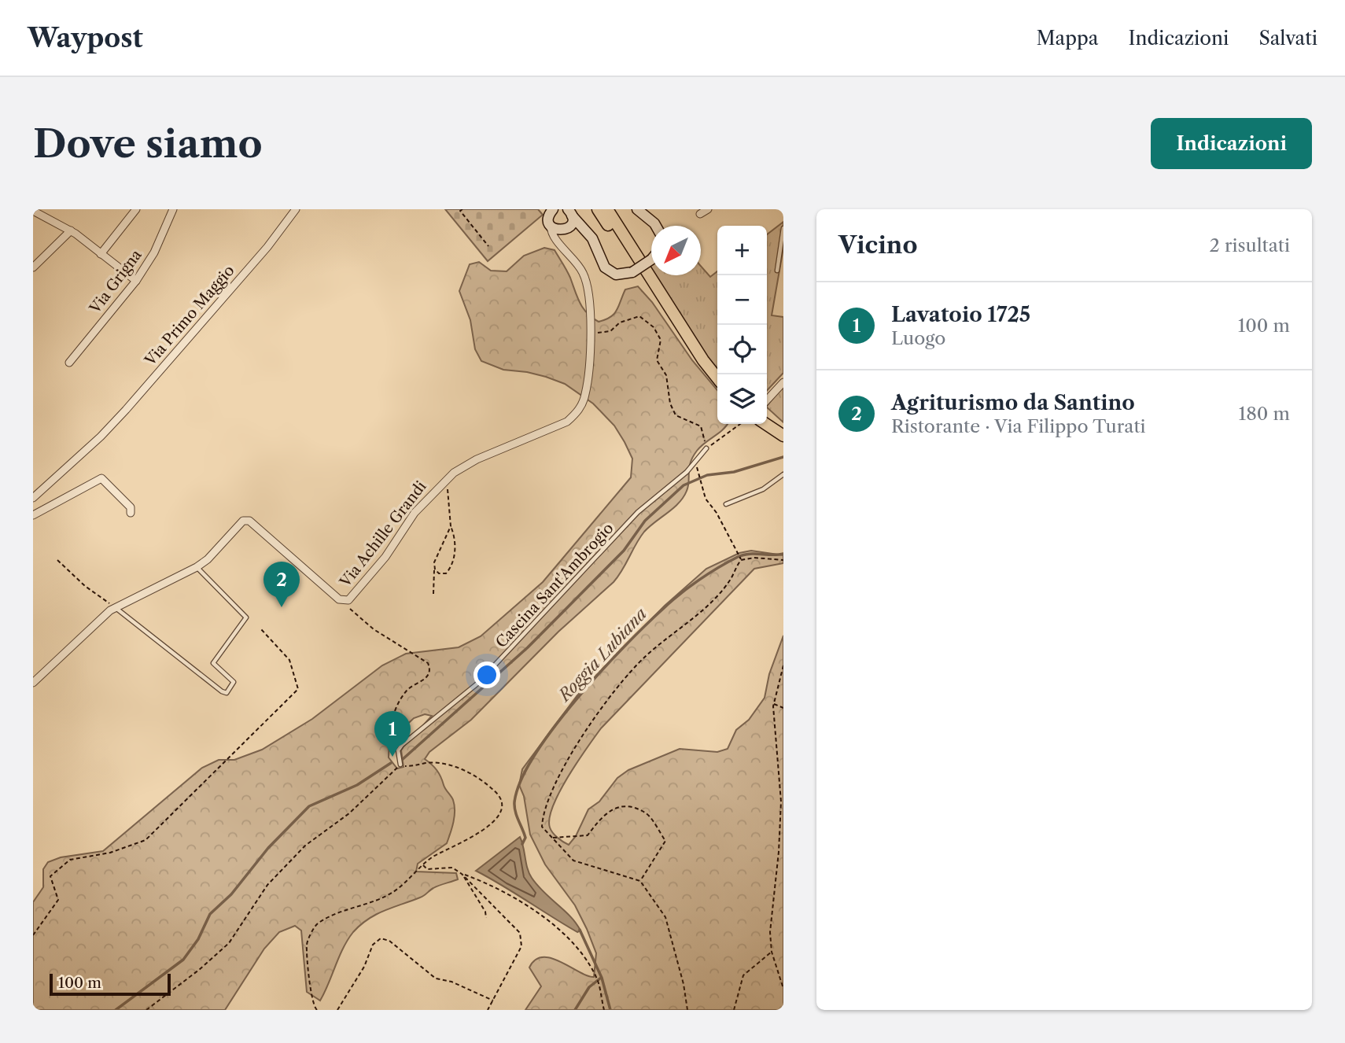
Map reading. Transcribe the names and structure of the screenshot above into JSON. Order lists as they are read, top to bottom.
{
  "streets": {
    "street": ["Via Grigna", "Via Primo Maggio", "Via Achille Grandi"],
    "lane": ["Cascina Sant'Ambrogio"]
  },
  "water": ["Roggia Lubiana"],
  "scale_bar": "100 m",
  "north": "bottom left",
  "page": {
    "header": "Waypost",
    "nav": ["Mappa", "Indicazioni", "Salvati"],
    "buttons": "Indicazioni",
    "title": "Dove siamo",
    "heading": ["Vicino", "2 risultati"],
    "map_buttons": ["+", "−"],
    "list": [
      {
        "mark": "1",
        "name": "Lavatoio 1725",
        "note": "Luogo",
        "value": "100 m"
      },
      {
        "mark": "2",
        "name": "Agriturismo da Santino",
        "note": "Ristorante · Via Filippo Turati",
        "value": "180 m"
      }
    ],
    "pins": ["2", "1"],
    "scale": "100 m"
  }
}
